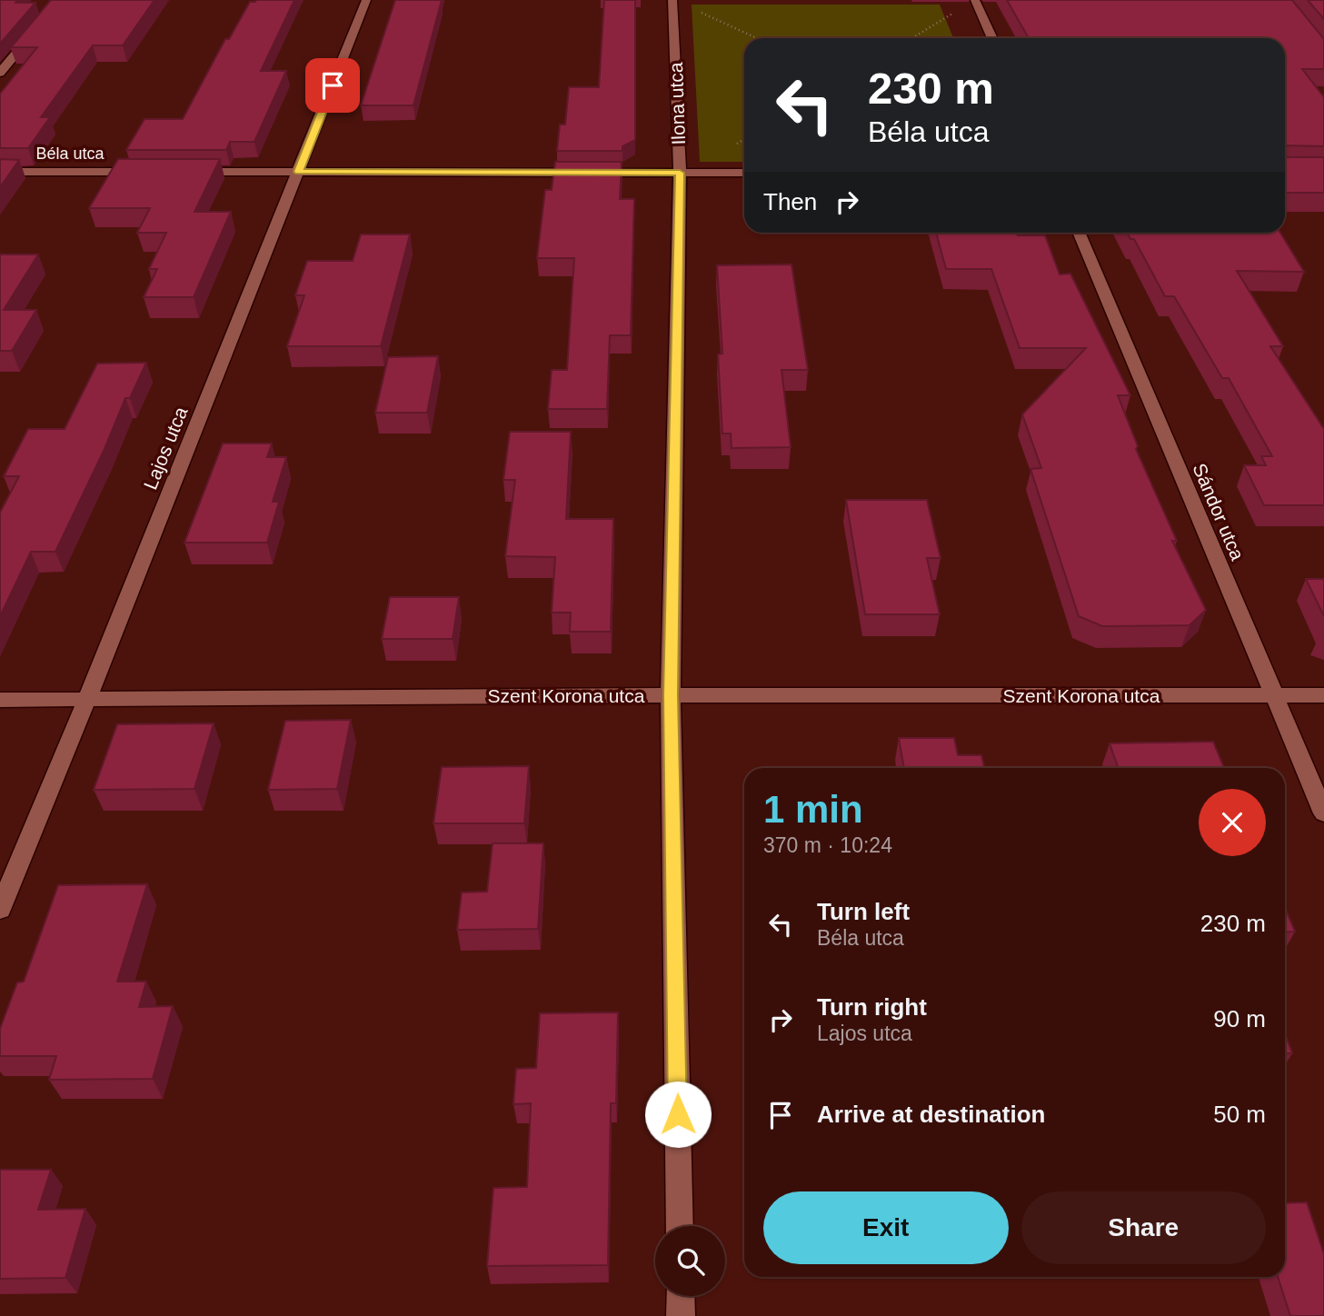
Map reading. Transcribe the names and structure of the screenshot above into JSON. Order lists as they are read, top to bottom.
{
  "streets": {
    "street": [
      "Ilona utca",
      "Béla utca",
      "Lajos utca",
      "Sándor utca",
      "Szent Korona utca"
    ]
  },
  "crossings": [
    ["Ilona utca", "Szent Korona utca"],
    ["Lajos utca", "Szent Korona utca"],
    ["Sándor utca", "Szent Korona utca"]
  ],
  "page": {
    "turn": ["230 m", "Béla utca"],
    "then": "Then",
    "heading": ["1 min", "370 m · 10:24"],
    "list": [
      {
        "name": "Turn left",
        "note": "Béla utca",
        "value": "230 m"
      },
      {
        "name": "Turn right",
        "note": "Lajos utca",
        "value": "90 m"
      },
      {
        "name": "Arrive at destination",
        "value": "50 m"
      }
    ],
    "buttons": ["Exit", "Share"]
  }
}
